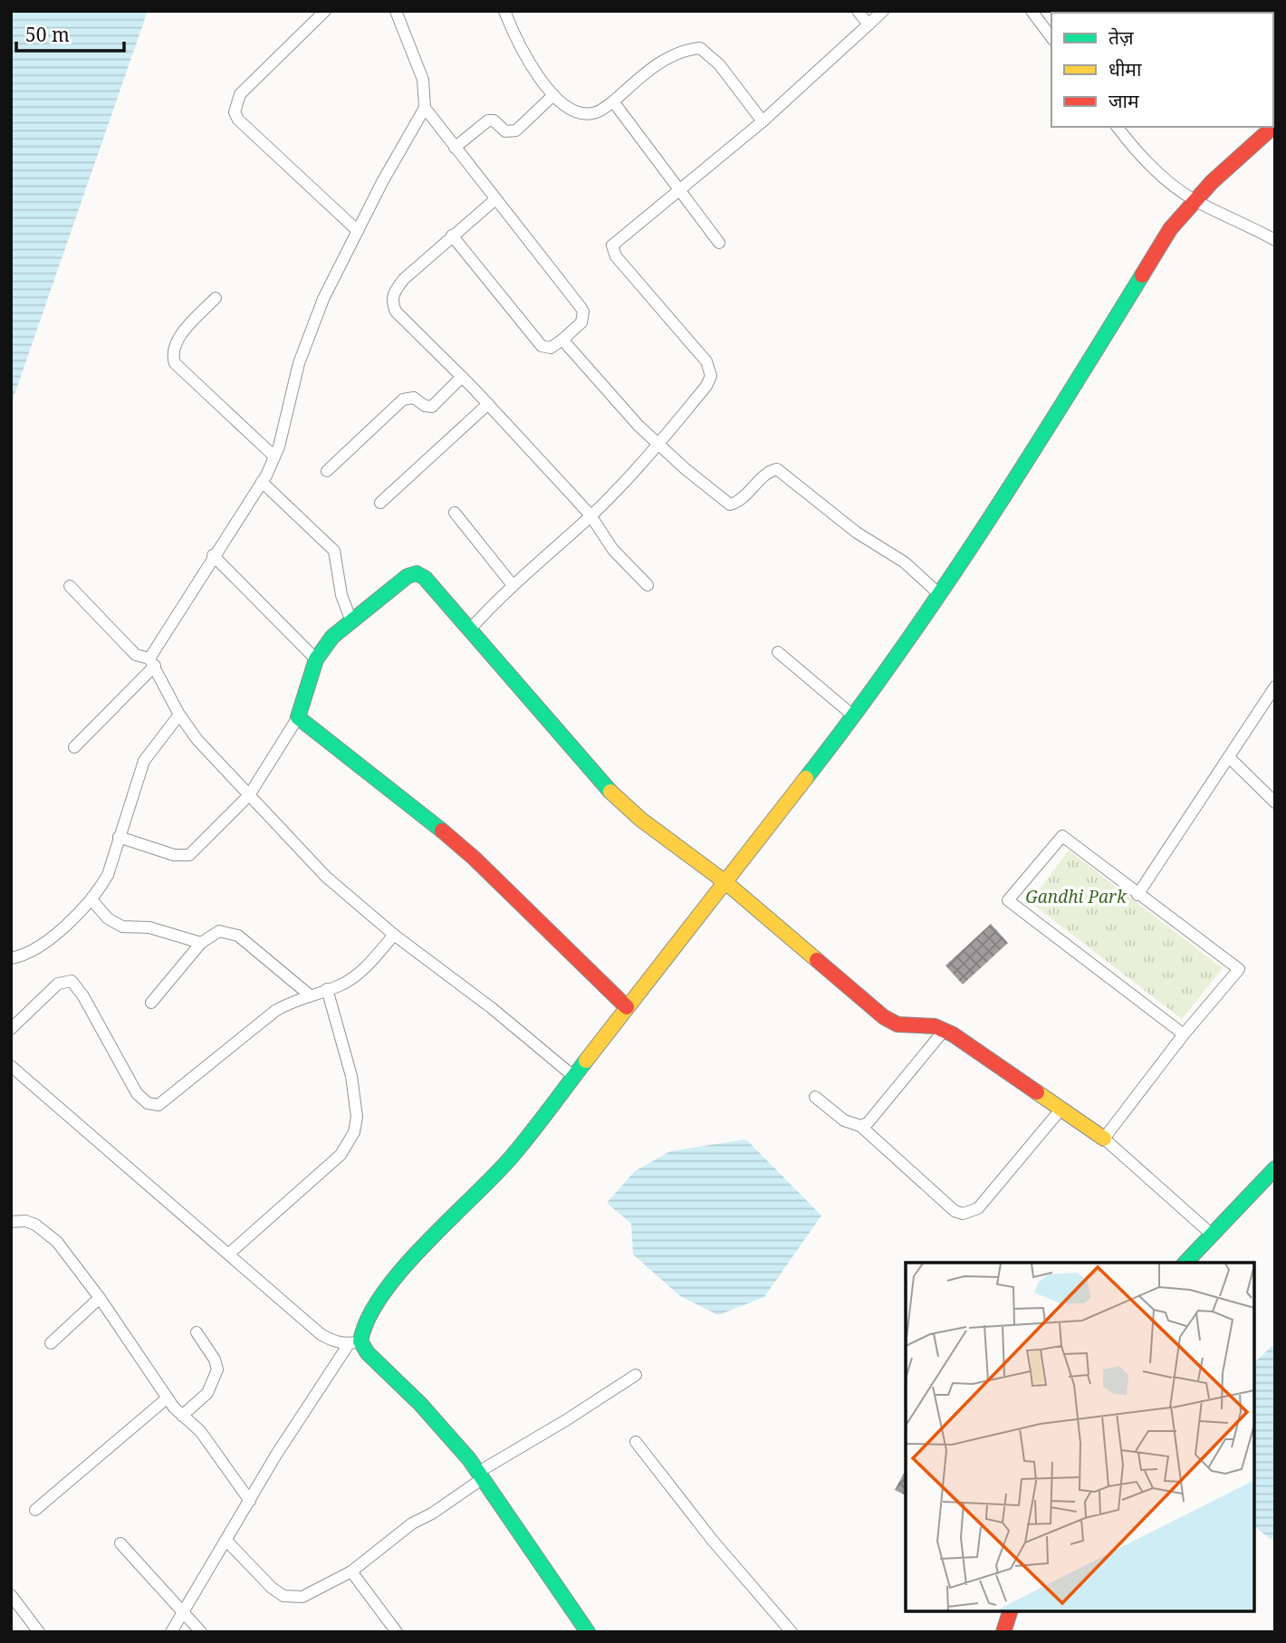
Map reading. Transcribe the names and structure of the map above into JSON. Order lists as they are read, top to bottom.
{
  "parks": ["Gandhi Park"],
  "legend": ["तेज़", "धीमा", "जाम"],
  "scale_bar": "50 m"
}
